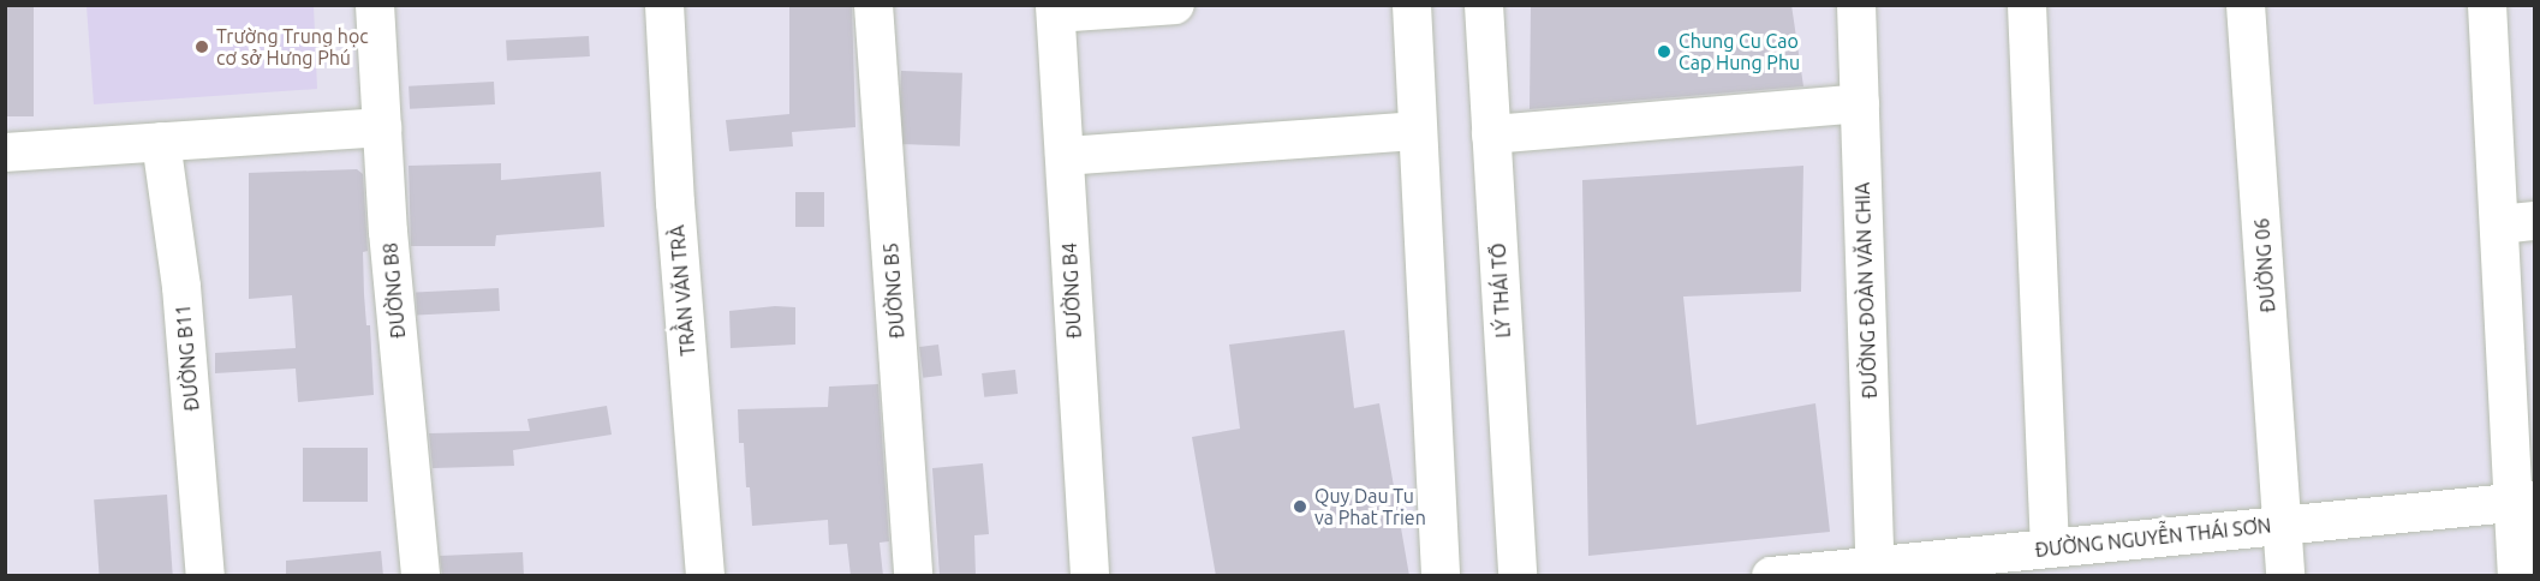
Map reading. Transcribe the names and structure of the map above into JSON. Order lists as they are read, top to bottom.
{
  "streets": {
    "street": [
      "ĐƯỜNG 06",
      "ĐƯỜNG B8",
      "TRẦN VĂN TRÀ",
      "ĐƯỜNG B5",
      "ĐƯỜNG B4",
      "LÝ THÁI TỔ",
      "ĐƯỜNG ĐOÀN VĂN CHIA",
      "ĐƯỜNG B11",
      "ĐƯỜNG NGUYỄN THÁI SƠN"
    ]
  },
  "crossings": [
    ["ĐƯỜNG 06", "ĐƯỜNG NGUYỄN THÁI SƠN"],
    ["ĐƯỜNG ĐOÀN VĂN CHIA", "ĐƯỜNG NGUYỄN THÁI SƠN"]
  ],
  "places": ["Trường Trung học cơ sở Hưng Phú", "Chung Cu Cao Cap Hung Phu", "Quy Dau Tu va Phat Trien"]
}
